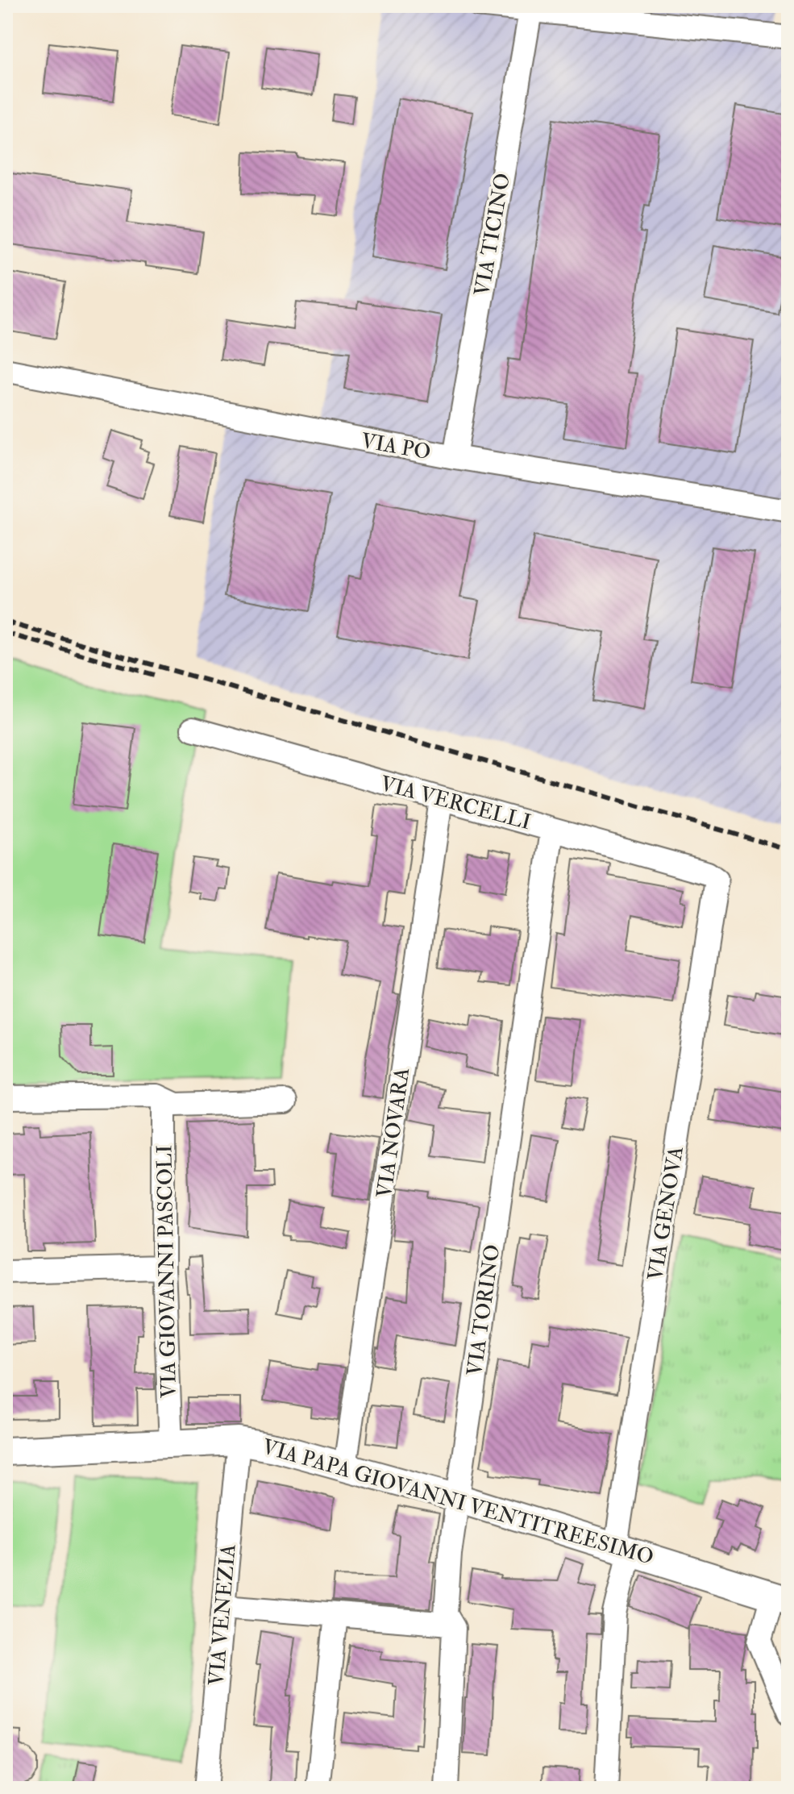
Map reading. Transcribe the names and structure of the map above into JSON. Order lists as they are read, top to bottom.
{
  "streets": {
    "street": [
      "VIA TICINO",
      "VIA PO",
      "VIA VERCELLI",
      "VIA NOVARA",
      "VIA GENOVA",
      "VIA GIOVANNI PASCOLI",
      "VIA TORINO",
      "VIA PAPA GIOVANNI VENTITREESIMO",
      "VIA VENEZIA"
    ]
  },
  "crossings": [
    ["VIA TICINO", "VIA PO"],
    ["VIA VERCELLI", "VIA NOVARA"],
    ["VIA VERCELLI", "VIA GENOVA"],
    ["VIA VERCELLI", "VIA TORINO"],
    ["VIA NOVARA", "VIA PAPA GIOVANNI VENTITREESIMO"],
    ["VIA GENOVA", "VIA PAPA GIOVANNI VENTITREESIMO"],
    ["VIA GIOVANNI PASCOLI", "VIA PAPA GIOVANNI VENTITREESIMO"],
    ["VIA TORINO", "VIA PAPA GIOVANNI VENTITREESIMO"],
    ["VIA PAPA GIOVANNI VENTITREESIMO", "VIA VENEZIA"]
  ]
}
